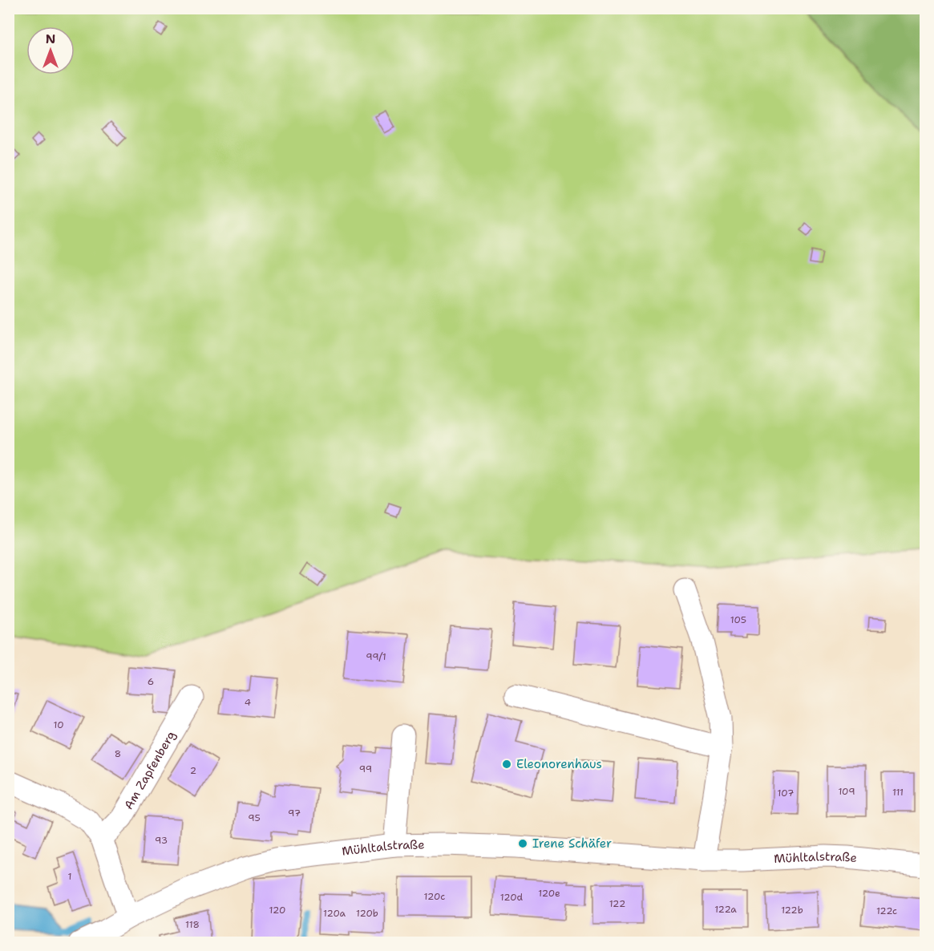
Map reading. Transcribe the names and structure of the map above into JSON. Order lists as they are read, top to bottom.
{
  "streets": {
    "street": ["Am Zapfenberg", "Mühltalstraße"]
  },
  "places": ["Eleonorenhaus", "Irene Schäfer"],
  "house_numbers": [
    "105",
    "99/1",
    "6",
    "4",
    "10",
    "8",
    "99",
    "2",
    "109",
    "111",
    "107",
    "97",
    "95",
    "93",
    "1",
    "120e",
    "120c",
    "120d",
    "122",
    "122a",
    "120",
    "122b",
    "122c",
    "120a",
    "120b",
    "118"
  ],
  "north": "top"
}
